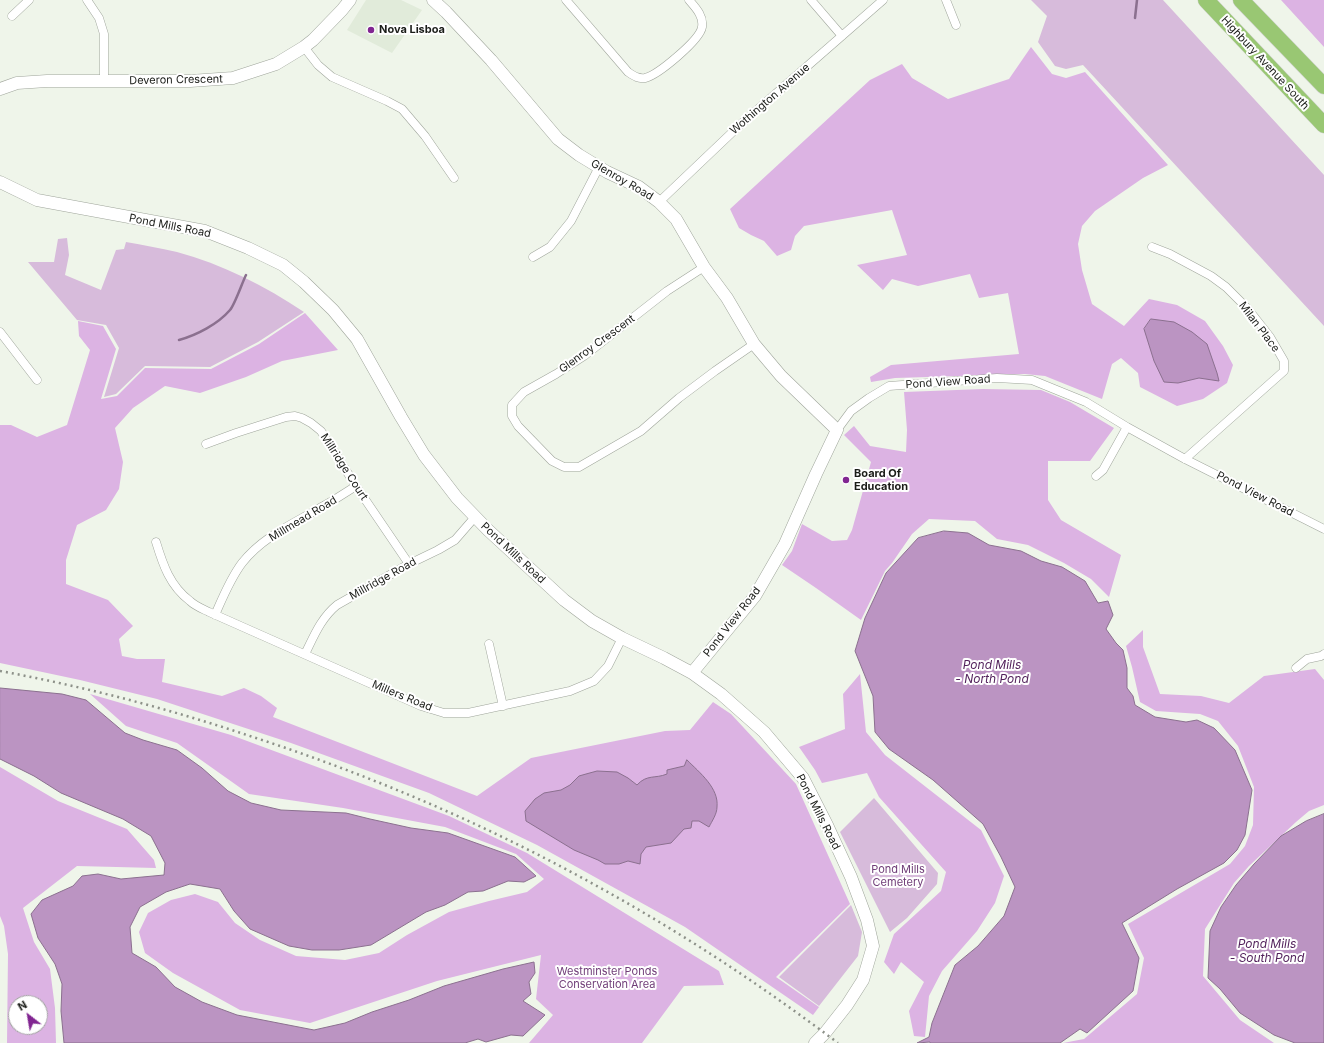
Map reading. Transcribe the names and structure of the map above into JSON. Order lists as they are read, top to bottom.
{
  "streets": {
    "highway": ["Highbury Avenue South"],
    "main road": [
      "Deveron Crescent",
      "Glenroy Road",
      "Pond Mills Road",
      "Pond View Road"
    ],
    "street": [
      "Wothington Avenue",
      "Milan Place",
      "Glenroy Crescent",
      "Millridge Court",
      "Millmead Road",
      "Millridge Road",
      "Millers Road"
    ]
  },
  "crossings": [
    ["Wothington Avenue", "Glenroy Road"],
    ["Glenroy Road", "Glenroy Crescent"],
    ["Glenroy Road", "Pond View Road"],
    ["Pond Mills Road", "Pond View Road"],
    ["Pond Mills Road", "Millridge Road"],
    ["Pond Mills Road", "Millers Road"],
    ["Milan Place", "Pond View Road"],
    ["Millridge Court", "Millmead Road"],
    ["Millridge Court", "Millridge Road"],
    ["Millmead Road", "Millers Road"],
    ["Millridge Road", "Millers Road"]
  ],
  "water": ["Pond Mills - North Pond", "Pond Mills - South Pond"],
  "parks": ["Pond Mills Cemetery", "Westminster Ponds Conservation Area"],
  "places": ["Nova Lisboa", "Board Of Education"],
  "north": "top left"
}
